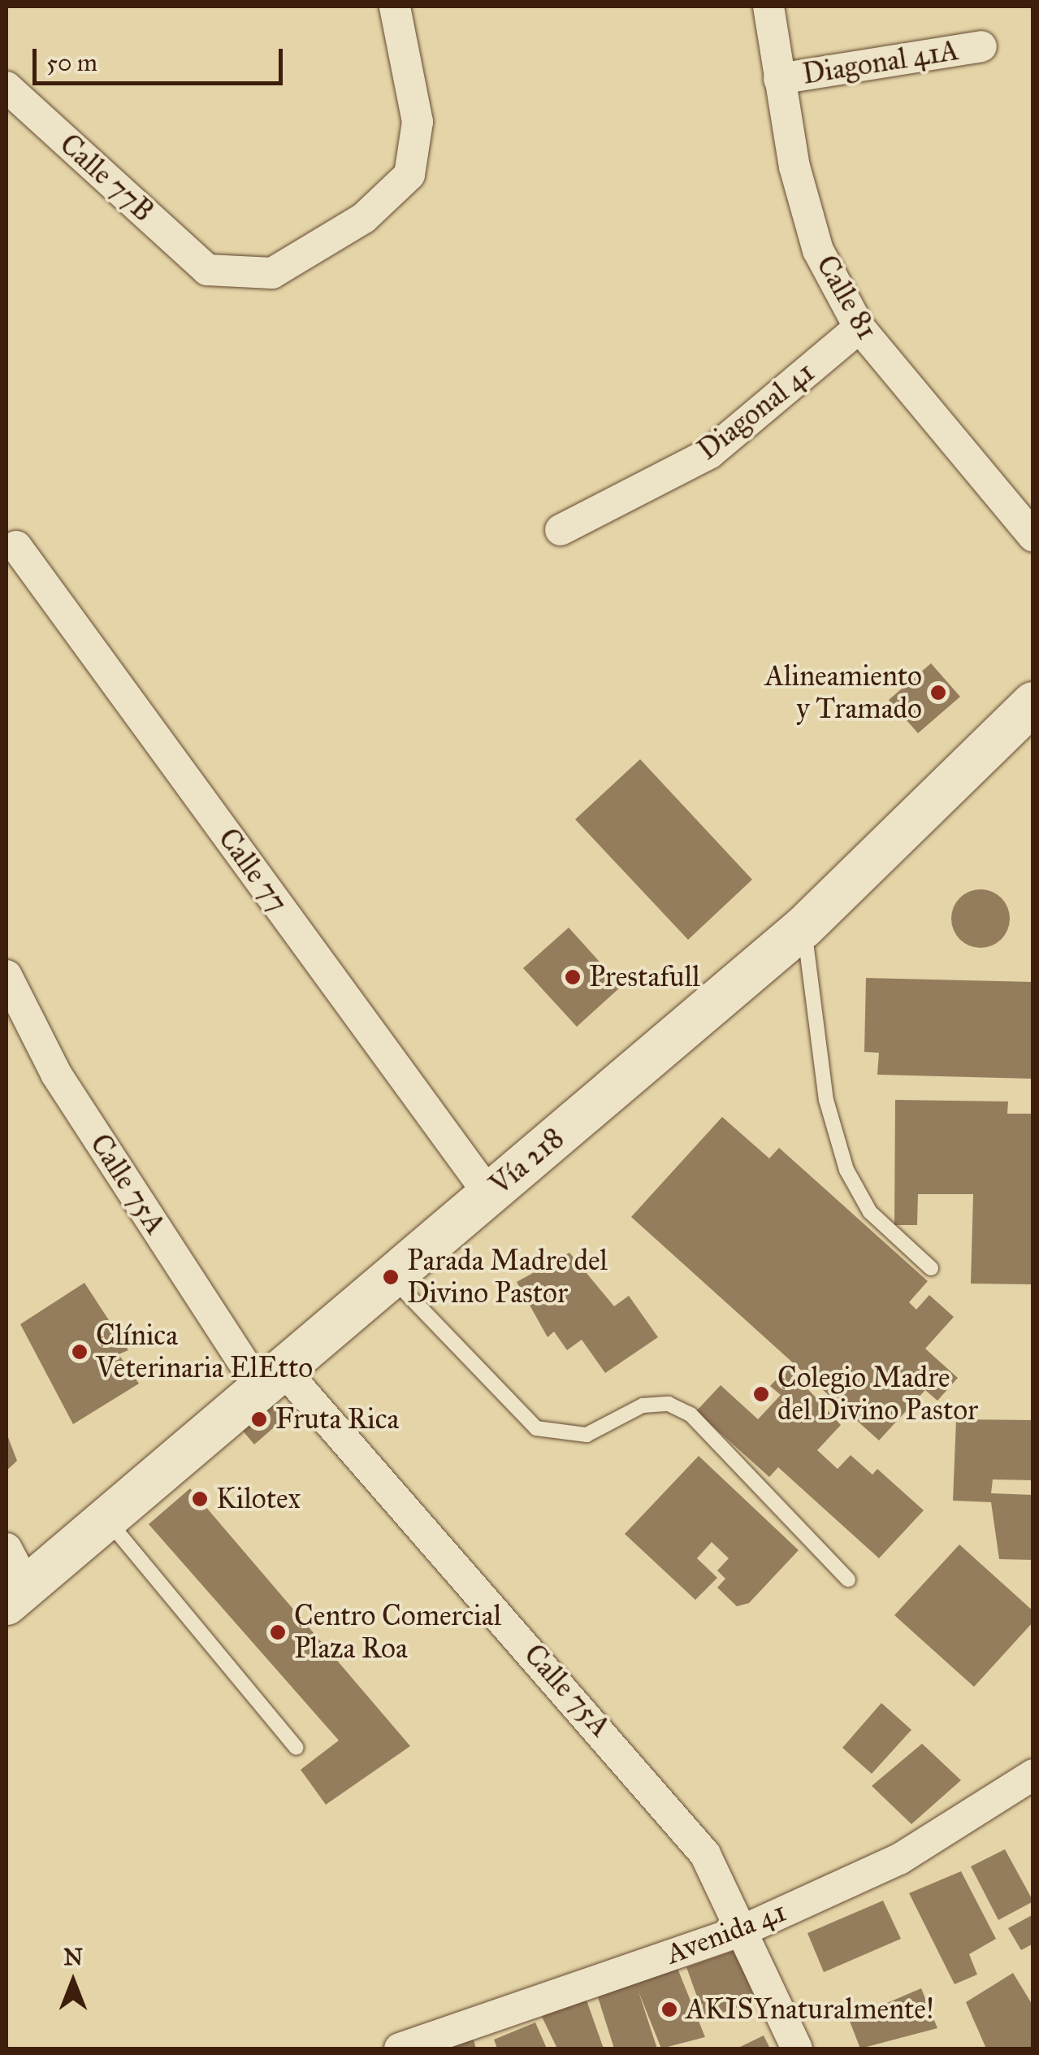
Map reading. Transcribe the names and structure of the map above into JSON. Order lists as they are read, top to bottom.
{
  "streets": {
    "main road": ["Vía 218"],
    "street": [
      "Diagonal 41A",
      "Calle 77B",
      "Calle 81",
      "Diagonal 41",
      "Calle 77",
      "Calle 75A",
      "Avenida 41"
    ]
  },
  "crossings": [
    ["Diagonal 41A", "Calle 81"],
    ["Calle 81", "Diagonal 41"],
    ["Calle 77", "Vía 218"],
    ["Vía 218", "Calle 75A"],
    ["Calle 75A", "Avenida 41"]
  ],
  "places": [
    "Alineamiento y Tramado",
    "Prestafull",
    "Parada Madre del Divino Pastor",
    "Clínica Veterinaria ElEtto",
    "Colegio Madre del Divino Pastor",
    "Fruta Rica",
    "Kilotex",
    "Centro Comercial Plaza Roa",
    "AKISYnaturalmente!"
  ],
  "scale_bar": "50 m",
  "north": "top"
}
